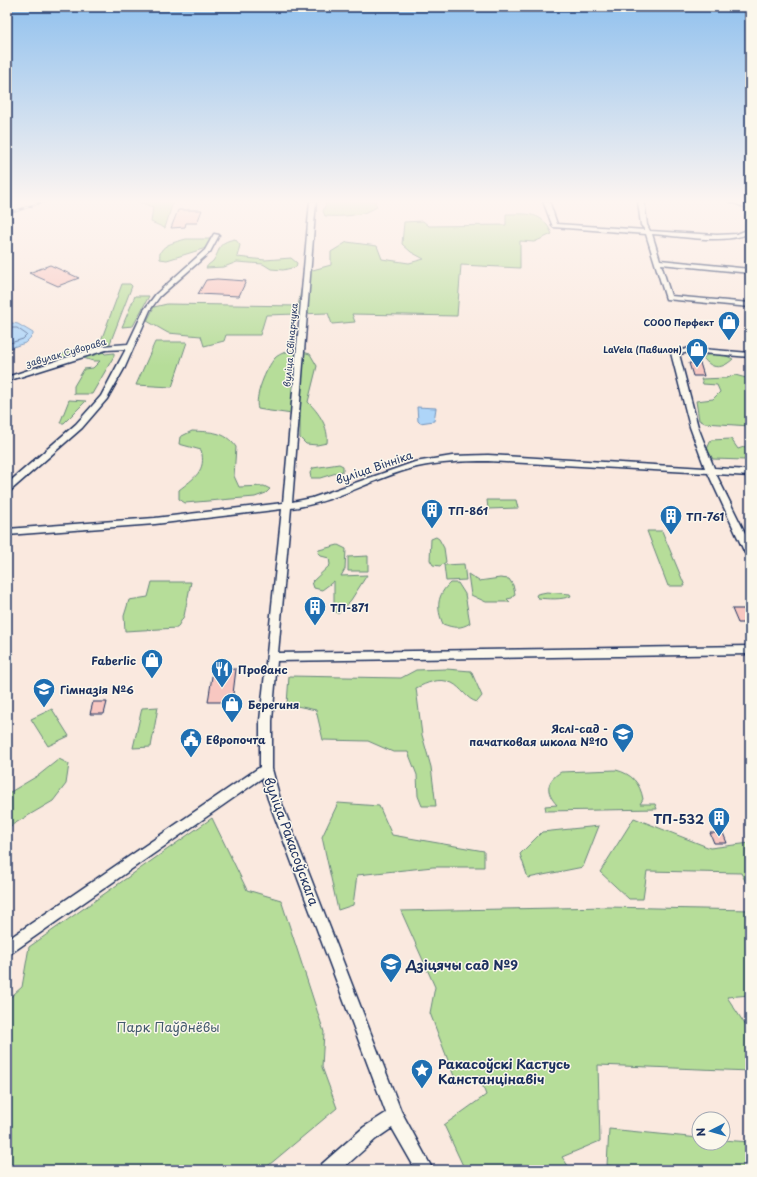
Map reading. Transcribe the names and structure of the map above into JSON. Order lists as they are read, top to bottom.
{
  "streets": {
    "street": [
      "вуліца Свінарчука",
      "завулак Суворава",
      "вуліца Вінніка",
      "вуліца Ракасоўскага"
    ]
  },
  "crossings": [
    ["вуліца Свінарчука", "вуліца Ракасоўскага"],
    ["вуліца Вінніка", "вуліца Ракасоўскага"]
  ],
  "parks": ["Парк Паўднёвы"],
  "places": {
    "shop": [
      "СООО Перфект",
      "LaVela (Павилон)",
      "Faberlic",
      "Берегиня"
    ],
    "building": [
      "ТП-861",
      "ТП-761",
      "ТП-871",
      "ТП-532"
    ],
    "restaurant": ["Прованс"],
    "school or university": ["Гімназія №6", "Яслі-сад - пачатковая школа №10", "Дзіцячы сад №9"],
    "public building": ["Европочта"],
    "place": ["Ракасоўскі Кастусь Канстанцінавіч"]
  },
  "north": "left"
}
